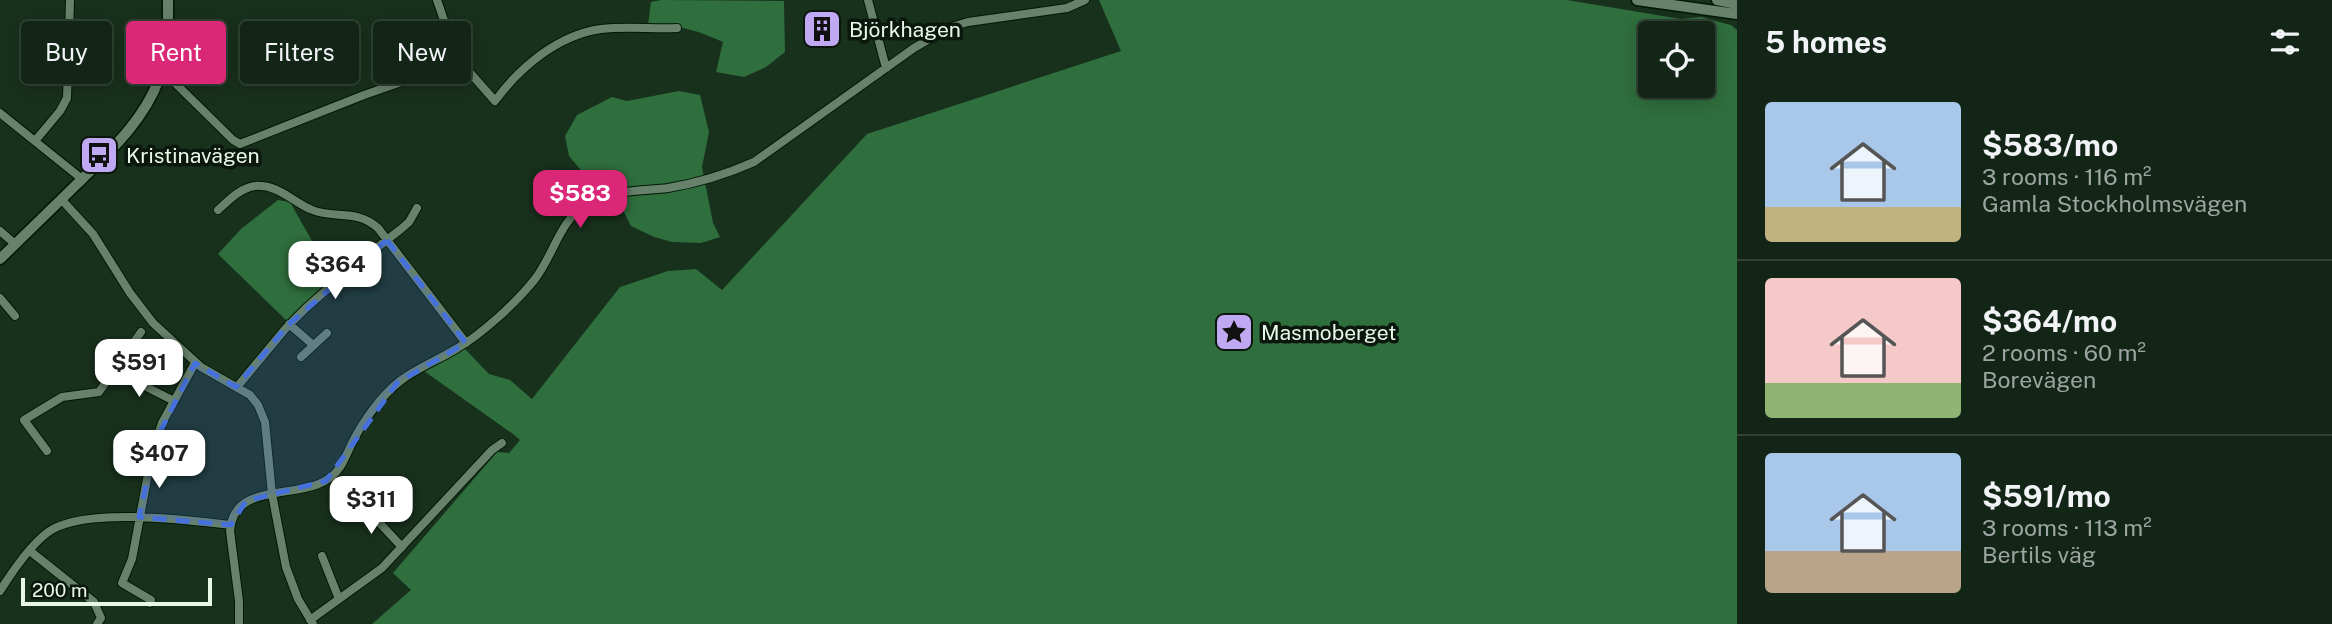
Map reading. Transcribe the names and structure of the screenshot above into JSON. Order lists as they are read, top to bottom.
{
  "places": {
    "building": ["Björkhagen"],
    "bus stop": ["Kristinavägen"],
    "place": ["Masmoberget"]
  },
  "scale_bar": "200 m",
  "page": {
    "heading": "5 homes",
    "chip": [
      "Buy",
      "Rent",
      "Filters",
      "New"
    ],
    "list": [
      {
        "name": "$583/mo",
        "note": "3 rooms · 116 m² · Gamla Stockholmsvägen"
      },
      {
        "name": "$364/mo",
        "note": "2 rooms · 60 m² · Borevägen"
      },
      {
        "name": "$591/mo",
        "note": "3 rooms · 113 m² · Bertils väg"
      }
    ],
    "price": [
      "$583",
      "$364",
      "$591",
      "$407",
      "$311"
    ],
    "scale": "200 m"
  }
}
